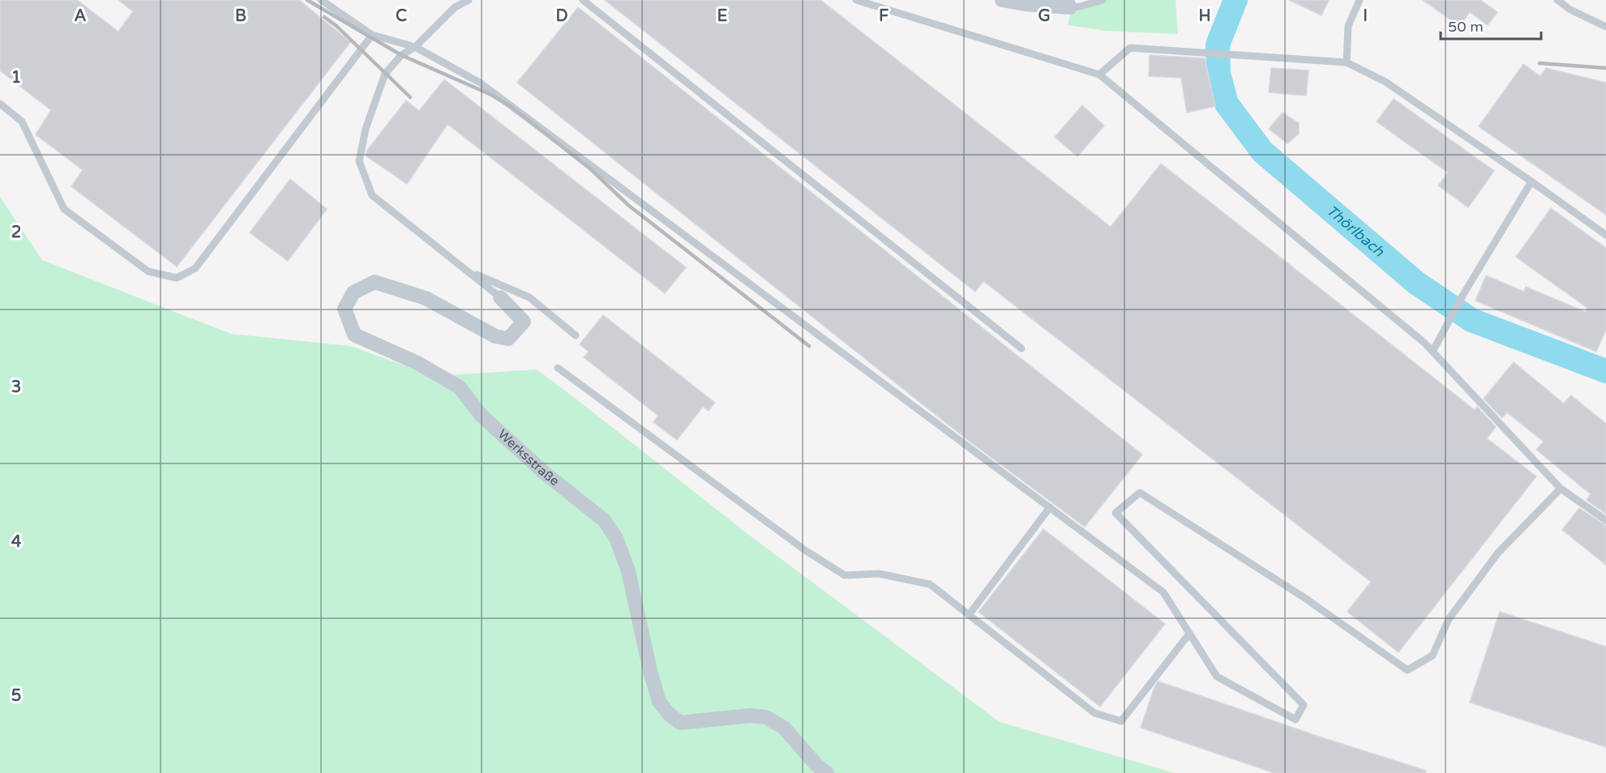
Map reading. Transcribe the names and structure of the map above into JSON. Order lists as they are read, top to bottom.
{
  "streets": {
    "street": ["Werksstraße"]
  },
  "water": ["Thörlbach"],
  "scale_bar": "50 m",
  "grid": {
    "columns": [
      "A",
      "B",
      "C",
      "D",
      "E",
      "F",
      "G",
      "H",
      "I"
    ],
    "rows": [
      "1",
      "2",
      "3",
      "4",
      "5"
    ]
  }
}
